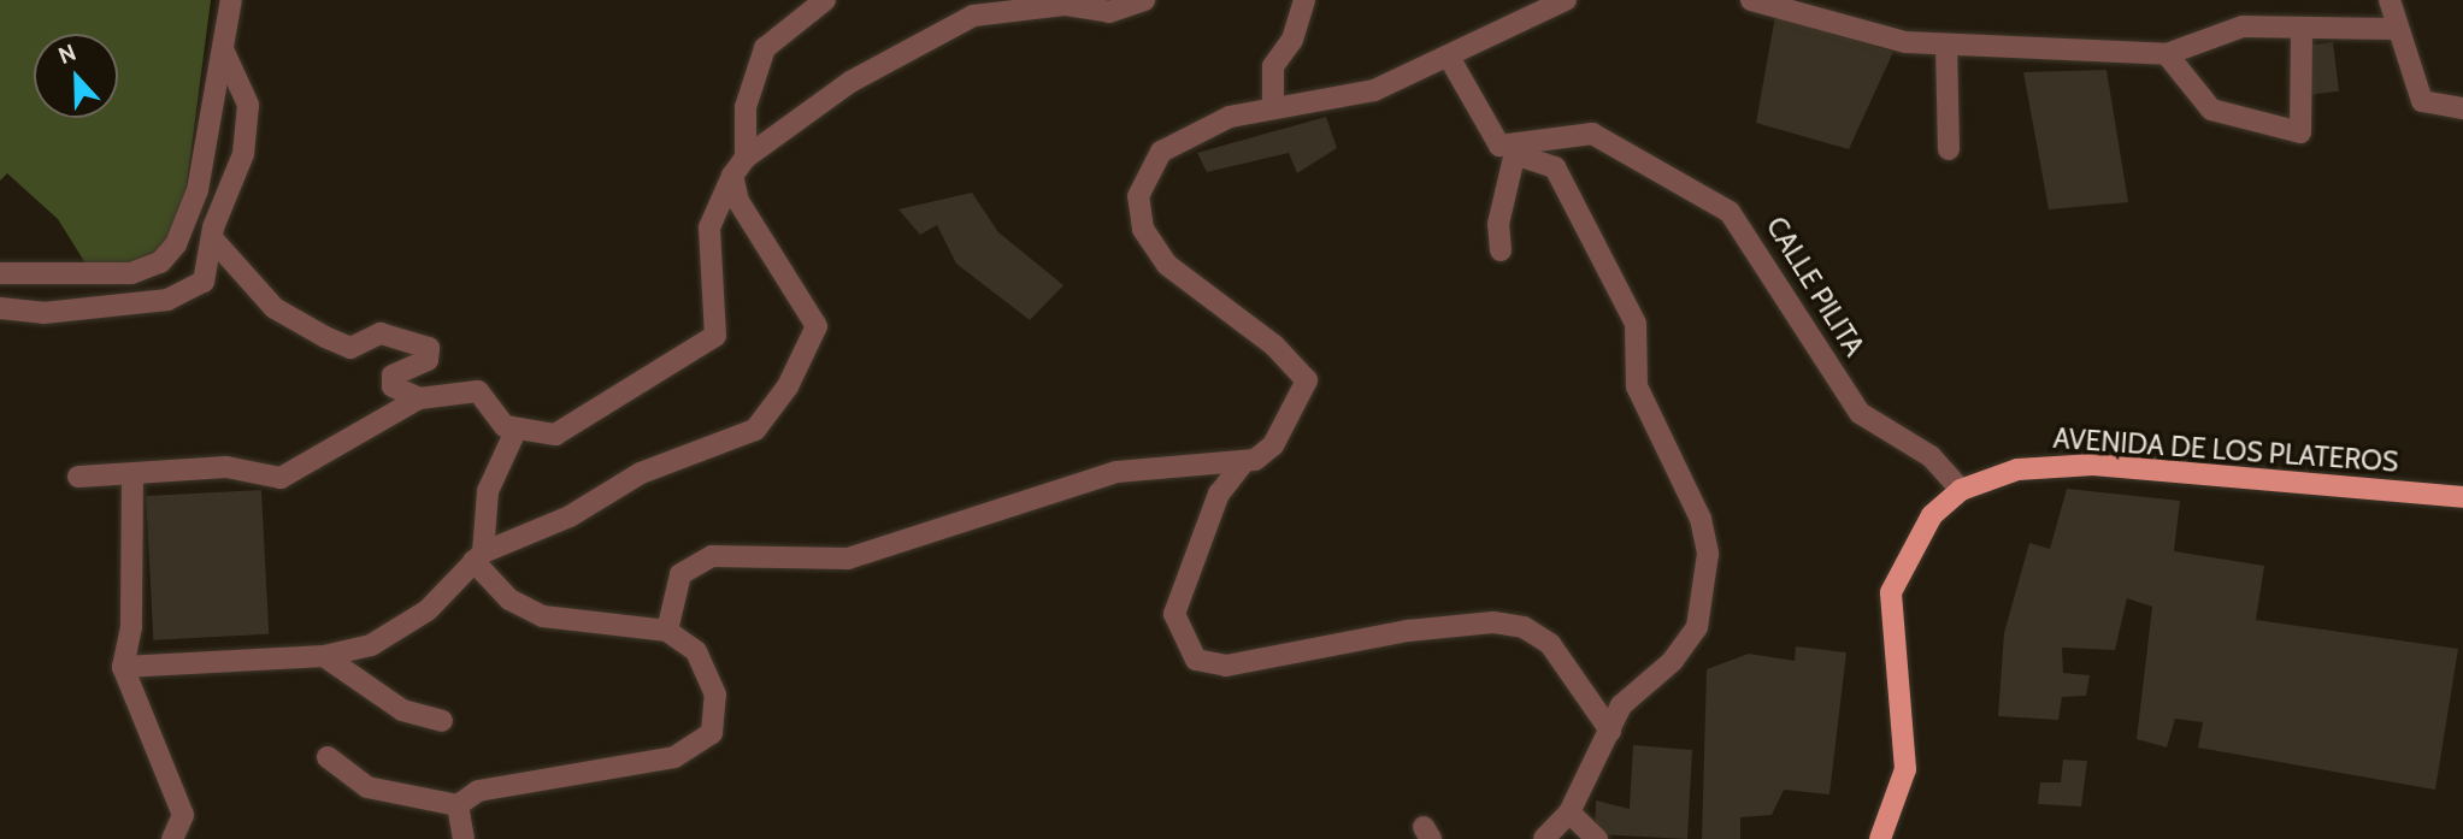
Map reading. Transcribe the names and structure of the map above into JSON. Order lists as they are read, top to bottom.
{
  "streets": {
    "main road": ["AVENIDA DE LOS PLATEROS"],
    "street": ["CALLE PILITA"]
  },
  "crossings": [
    ["CALLE PILITA", "AVENIDA DE LOS PLATEROS"]
  ],
  "north": "top"
}
